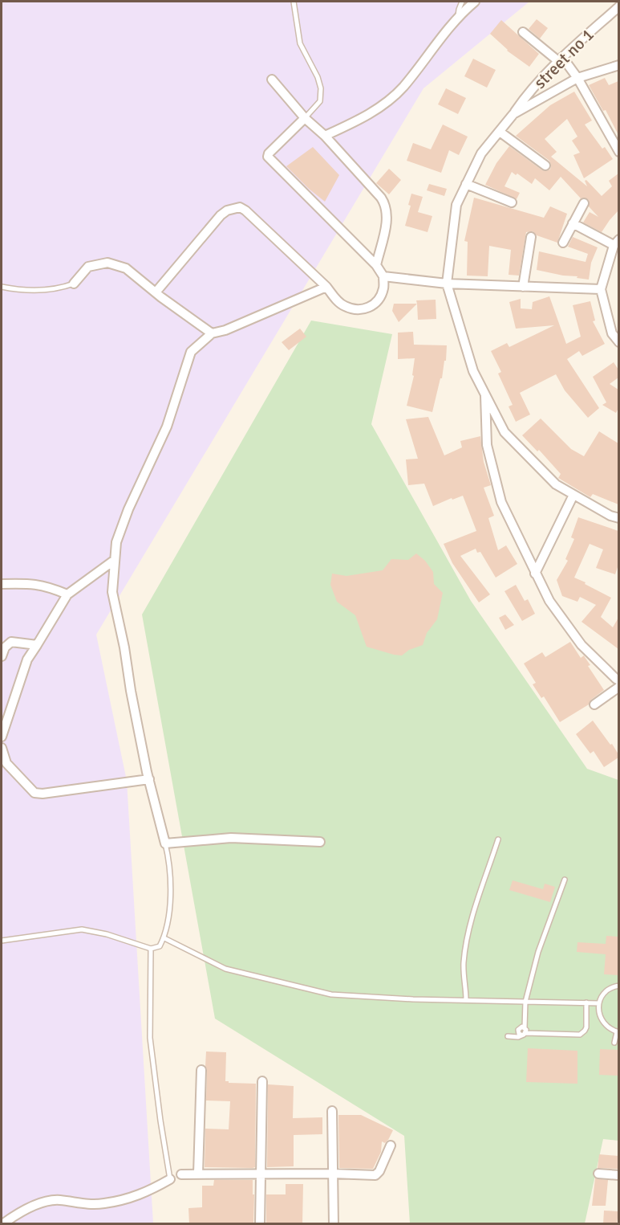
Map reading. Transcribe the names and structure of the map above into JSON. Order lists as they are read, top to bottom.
{
  "streets": {
    "street": ["street no 1"]
  }
}
